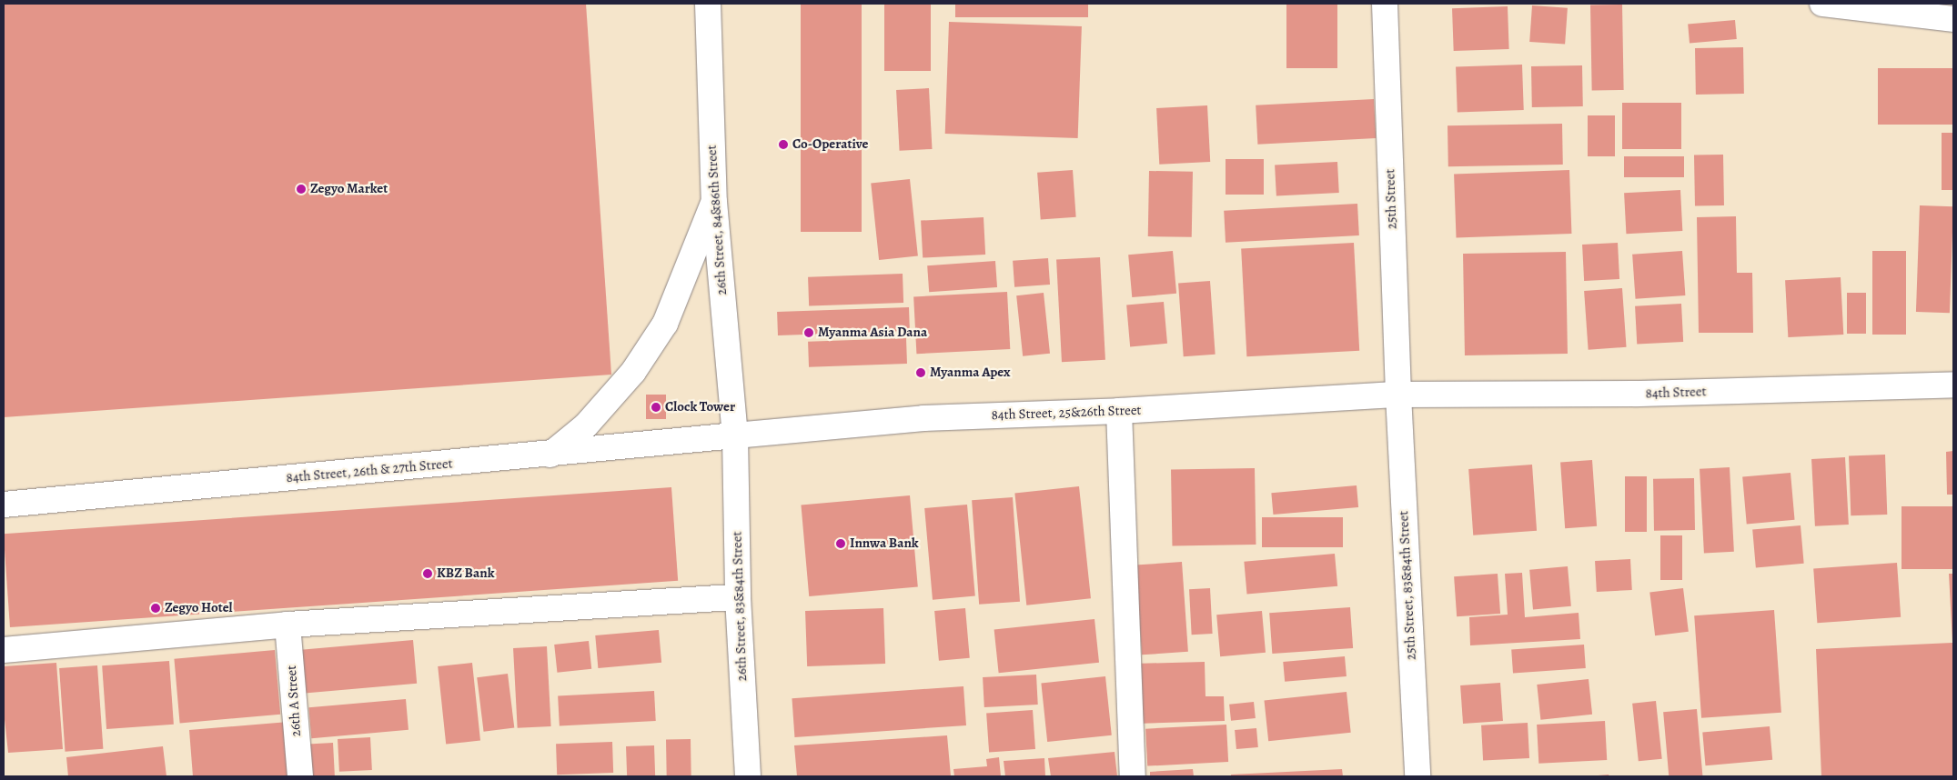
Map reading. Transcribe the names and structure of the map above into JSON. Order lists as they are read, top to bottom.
{
  "streets": {
    "street": [
      "25th Street",
      "26th Street, 84&86th Street",
      "84th Street",
      "84th Street, 25&26th Street",
      "84th Street, 26th & 27th Street",
      "25th Street, 83&84th Street",
      "26th Street, 83&84th Street",
      "26th A Street"
    ]
  },
  "crossings": [
    ["25th Street", "84th Street"],
    ["25th Street", "84th Street, 25&26th Street"],
    ["25th Street", "25th Street, 83&84th Street"],
    ["26th Street, 84&86th Street", "84th Street, 25&26th Street"],
    ["26th Street, 84&86th Street", "84th Street, 26th & 27th Street"],
    ["26th Street, 84&86th Street", "26th Street, 83&84th Street"],
    ["84th Street", "84th Street, 25&26th Street"],
    ["84th Street", "25th Street, 83&84th Street"],
    ["84th Street, 25&26th Street", "84th Street, 26th & 27th Street"],
    ["84th Street, 25&26th Street", "25th Street, 83&84th Street"],
    ["84th Street, 25&26th Street", "26th Street, 83&84th Street"],
    ["84th Street, 26th & 27th Street", "26th Street, 83&84th Street"]
  ],
  "places": [
    "Co-Operative",
    "Zegyo Market",
    "Myanma Asia Dana",
    "Myanma Apex",
    "Clock Tower",
    "Innwa Bank",
    "KBZ Bank",
    "Zegyo Hotel"
  ]
}
